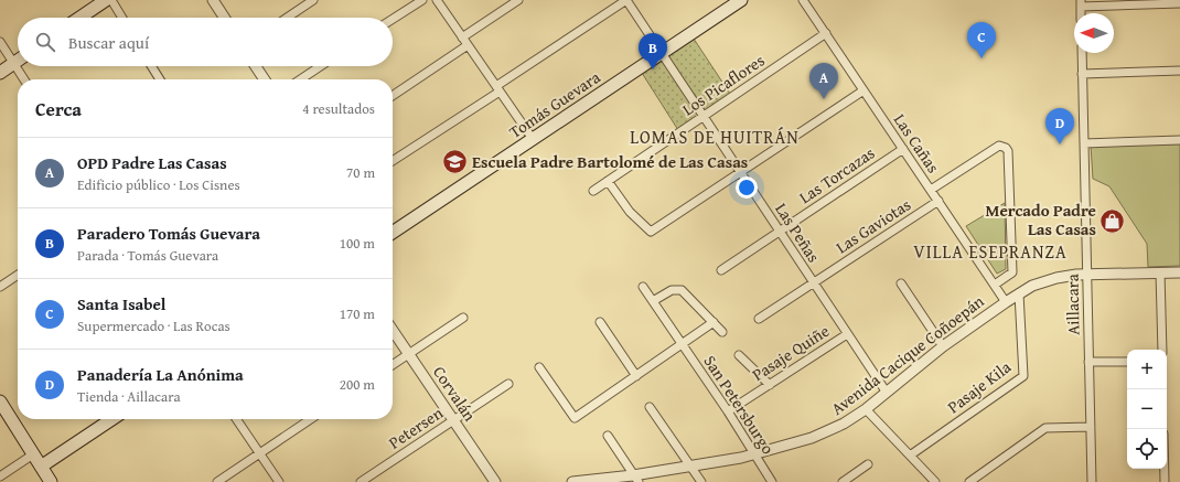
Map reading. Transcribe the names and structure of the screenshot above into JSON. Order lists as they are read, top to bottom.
{
  "streets": {
    "main road": ["Tomás Guevara"],
    "street": [
      "Los Picaflores",
      "Las Cañas",
      "Las Torcazas",
      "Las Gaviotas",
      "Las Peñas",
      "Aillacara",
      "Pasaje Quiñe",
      "Avenida Cacique Coñoepán",
      "Pasaje Kila",
      "Corvalán",
      "San Petersburgo",
      "Petersen"
    ]
  },
  "crossings": [
    ["Los Picaflores", "Las Cañas"],
    ["Los Picaflores", "Las Peñas"],
    ["Tomás Guevara", "Las Peñas"],
    ["Las Cañas", "Las Torcazas"],
    ["Las Cañas", "Las Gaviotas"],
    ["Las Cañas", "Avenida Cacique Coñoepán"],
    ["Las Torcazas", "Las Peñas"],
    ["Las Gaviotas", "Las Peñas"],
    ["Las Peñas", "Pasaje Quiñe"],
    ["Las Peñas", "Avenida Cacique Coñoepán"],
    ["Aillacara", "Avenida Cacique Coñoepán"],
    ["Pasaje Quiñe", "San Petersburgo"],
    ["Avenida Cacique Coñoepán", "Pasaje Kila"],
    ["Avenida Cacique Coñoepán", "San Petersburgo"],
    ["Corvalán", "Petersen"]
  ],
  "districts": ["LOMAS DE HUITRÁN", "VILLA ESEPRANZA"],
  "places": {
    "school or university": ["Escuela Padre Bartolomé de Las Casas"],
    "shop": ["Mercado Padre Las Casas"]
  },
  "north": "left",
  "page": {
    "search": "Buscar aquí",
    "pins": [
      "C",
      "B",
      "A",
      "D"
    ],
    "heading": ["Cerca", "4 resultados"],
    "list": [
      {
        "mark": "A",
        "name": "OPD Padre Las Casas",
        "note": "Edificio público · Los Cisnes",
        "value": "70 m"
      },
      {
        "mark": "B",
        "name": "Paradero Tomás Guevara",
        "note": "Parada · Tomás Guevara",
        "value": "100 m"
      },
      {
        "mark": "C",
        "name": "Santa Isabel",
        "note": "Supermercado · Las Rocas",
        "value": "170 m"
      },
      {
        "mark": "D",
        "name": "Panadería La Anónima",
        "note": "Tienda · Aillacara",
        "value": "200 m"
      }
    ],
    "map_buttons": ["+", "−"]
  }
}
